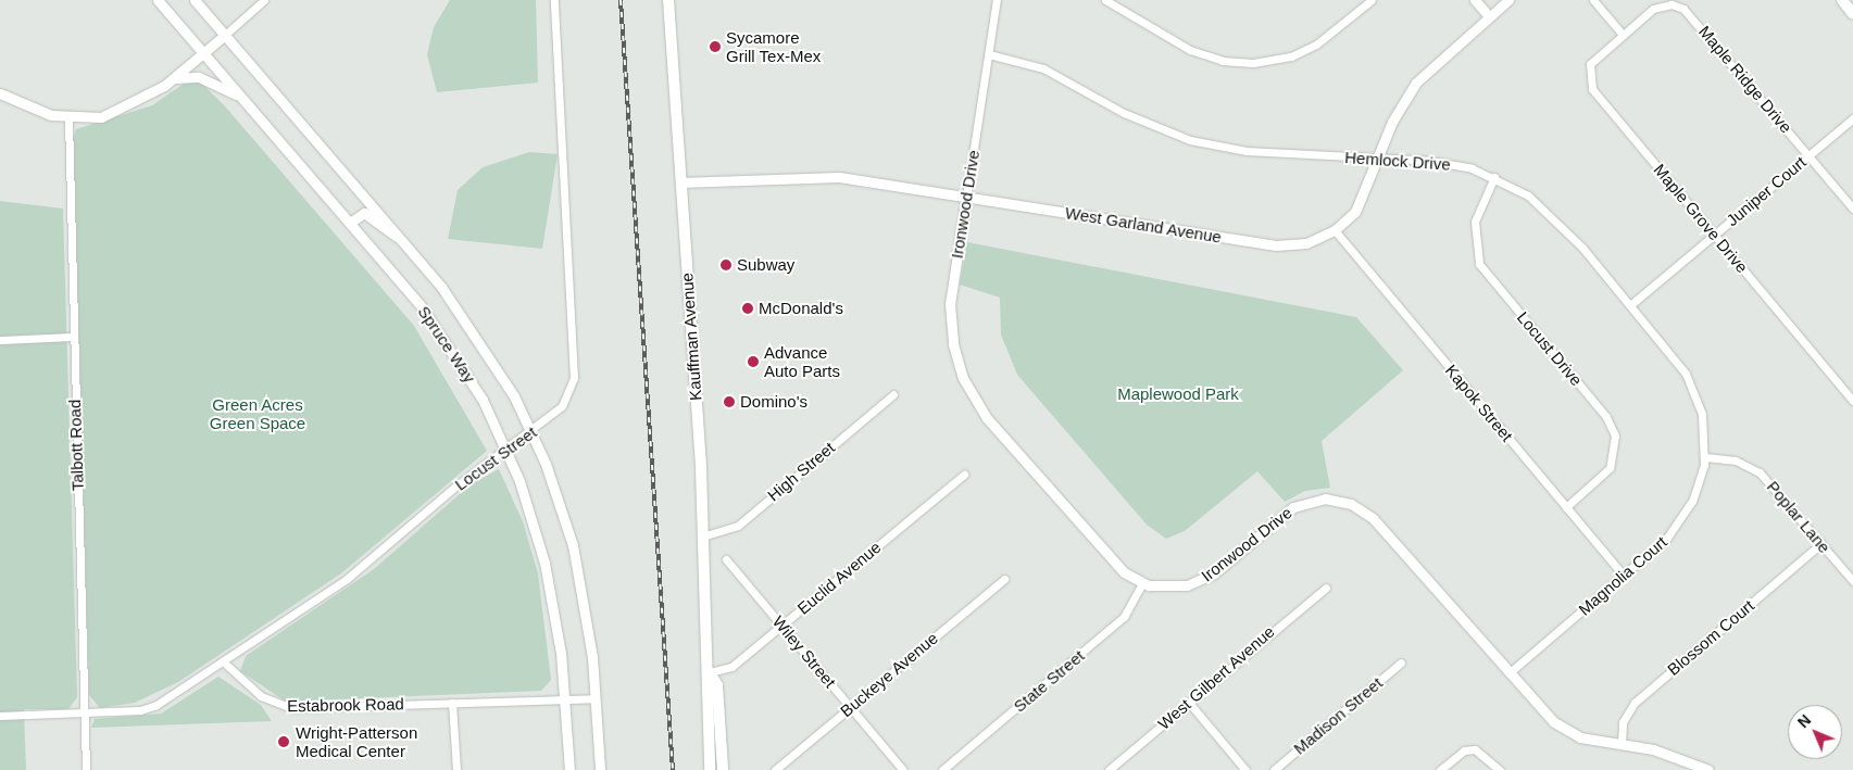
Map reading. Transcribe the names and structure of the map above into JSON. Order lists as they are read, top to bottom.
{
  "streets": {
    "main road": ["Kauffman Avenue"],
    "street": [
      "Maple Ridge Drive",
      "Hemlock Drive",
      "Juniper Court",
      "Ironwood Drive",
      "Maple Grove Drive",
      "West Garland Avenue",
      "Spruce Way",
      "Locust Drive",
      "Kapok Street",
      "Talbott Road",
      "Locust Street",
      "High Street",
      "Poplar Lane",
      "Magnolia Court",
      "Euclid Avenue",
      "Blossom Court",
      "Wiley Street",
      "Buckeye Avenue",
      "West Gilbert Avenue",
      "State Street",
      "Estabrook Road",
      "Madison Street"
    ]
  },
  "crossings": [
    ["Maple Ridge Drive", "Juniper Court"],
    ["Maple Ridge Drive", "Maple Grove Drive"],
    ["Hemlock Drive", "Juniper Court"],
    ["Hemlock Drive", "Ironwood Drive"],
    ["Hemlock Drive", "West Garland Avenue"],
    ["Hemlock Drive", "Locust Drive"],
    ["Hemlock Drive", "Poplar Lane"],
    ["Hemlock Drive", "Magnolia Court"],
    ["Juniper Court", "Maple Grove Drive"],
    ["Ironwood Drive", "West Garland Avenue"],
    ["Ironwood Drive", "Magnolia Court"],
    ["Ironwood Drive", "Blossom Court"],
    ["Ironwood Drive", "State Street"],
    ["West Garland Avenue", "Kauffman Avenue"],
    ["West Garland Avenue", "Kapok Street"],
    ["Kauffman Avenue", "High Street"],
    ["Kauffman Avenue", "Euclid Avenue"],
    ["Spruce Way", "Locust Street"],
    ["Spruce Way", "Estabrook Road"],
    ["Locust Drive", "Kapok Street"],
    ["Kapok Street", "Magnolia Court"],
    ["Talbott Road", "Locust Street"],
    ["Locust Street", "Estabrook Road"],
    ["Poplar Lane", "Magnolia Court"],
    ["Poplar Lane", "Blossom Court"],
    ["Euclid Avenue", "Wiley Street"],
    ["Wiley Street", "Buckeye Avenue"]
  ],
  "parks": ["Maplewood Park", "Green Acres Green Space"],
  "places": [
    "Sycamore Grill Tex-Mex",
    "Subway",
    "McDonald's",
    "Advance Auto Parts",
    "Domino's",
    "Wright-Patterson Medical Center"
  ],
  "north": "top left"
}
